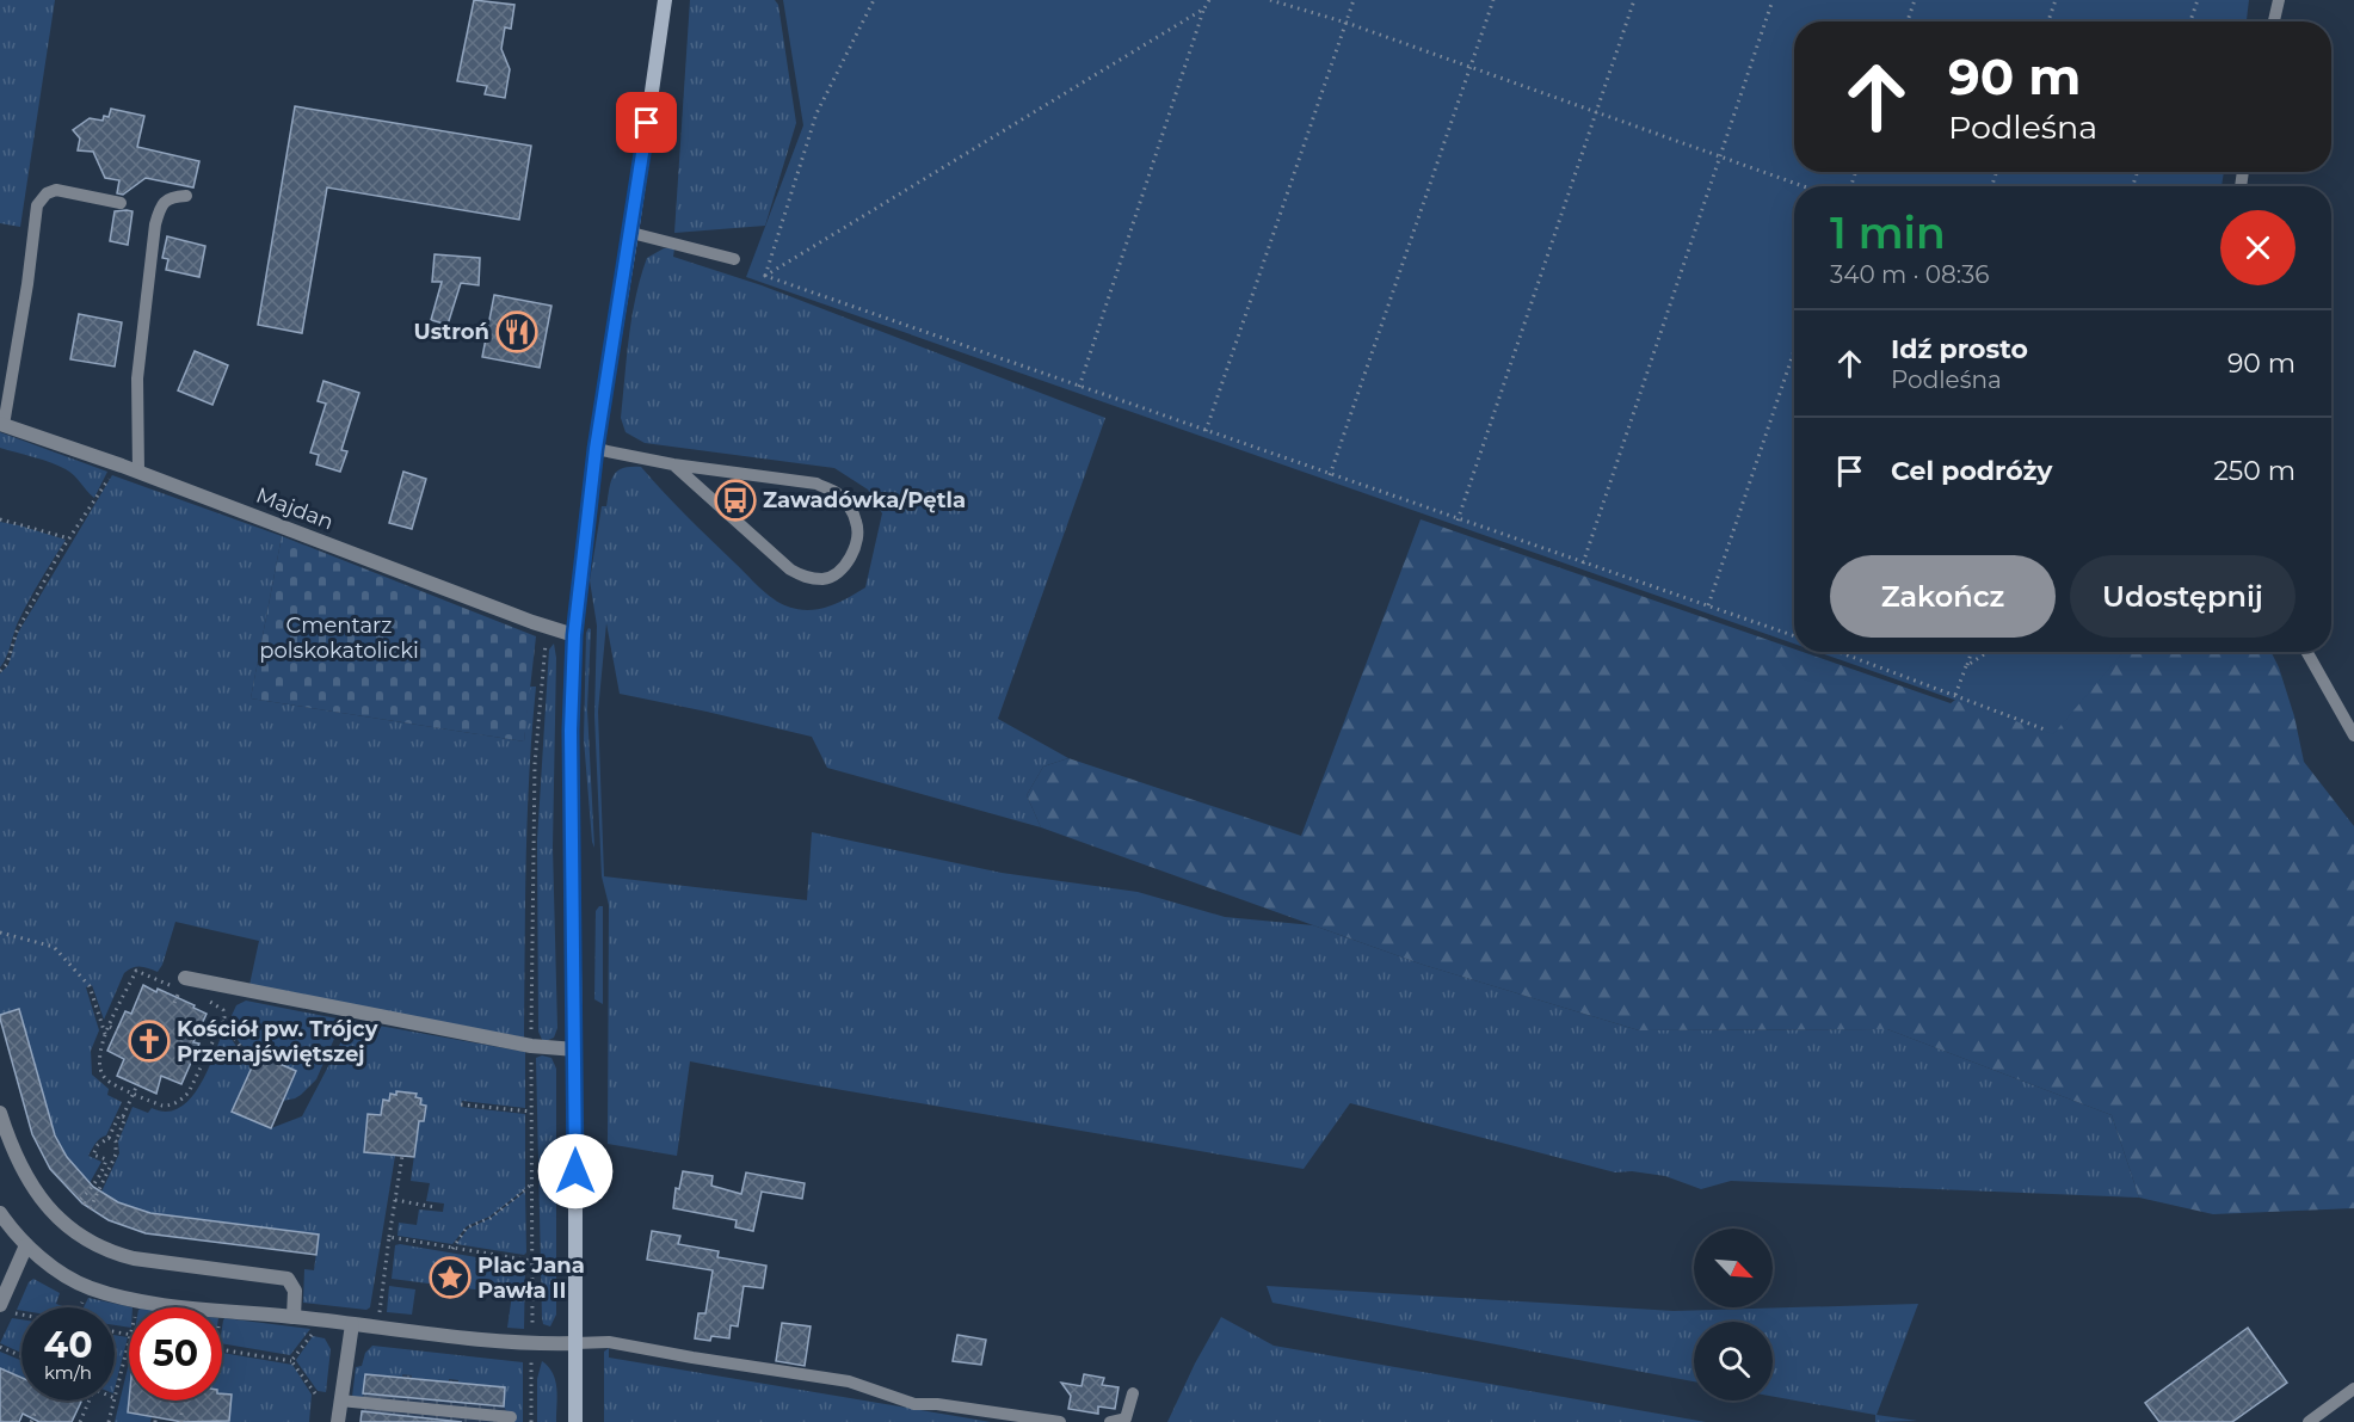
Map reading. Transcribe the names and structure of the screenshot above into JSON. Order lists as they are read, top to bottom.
{
  "streets": {
    "street": ["Majdan"]
  },
  "parks": ["Cmentarz polskokatolicki"],
  "places": {
    "restaurant": ["Ustroń"],
    "bus stop": ["Zawadówka/Pętla"],
    "church": ["Kościół pw. Trójcy Przenajświętszej"],
    "place": ["Plac Jana Pawła II"]
  },
  "north": "bottom right",
  "page": {
    "turn": ["90 m", "Podleśna"],
    "heading": ["1 min", "340 m · 08:36"],
    "list": [
      {
        "name": "Idź prosto",
        "note": "Podleśna",
        "value": "90 m"
      },
      {
        "name": "Cel podróży",
        "value": "250 m"
      }
    ],
    "buttons": ["Zakończ", "Udostępnij"],
    "speed": "40 km/h",
    "limit": "50"
  }
}
